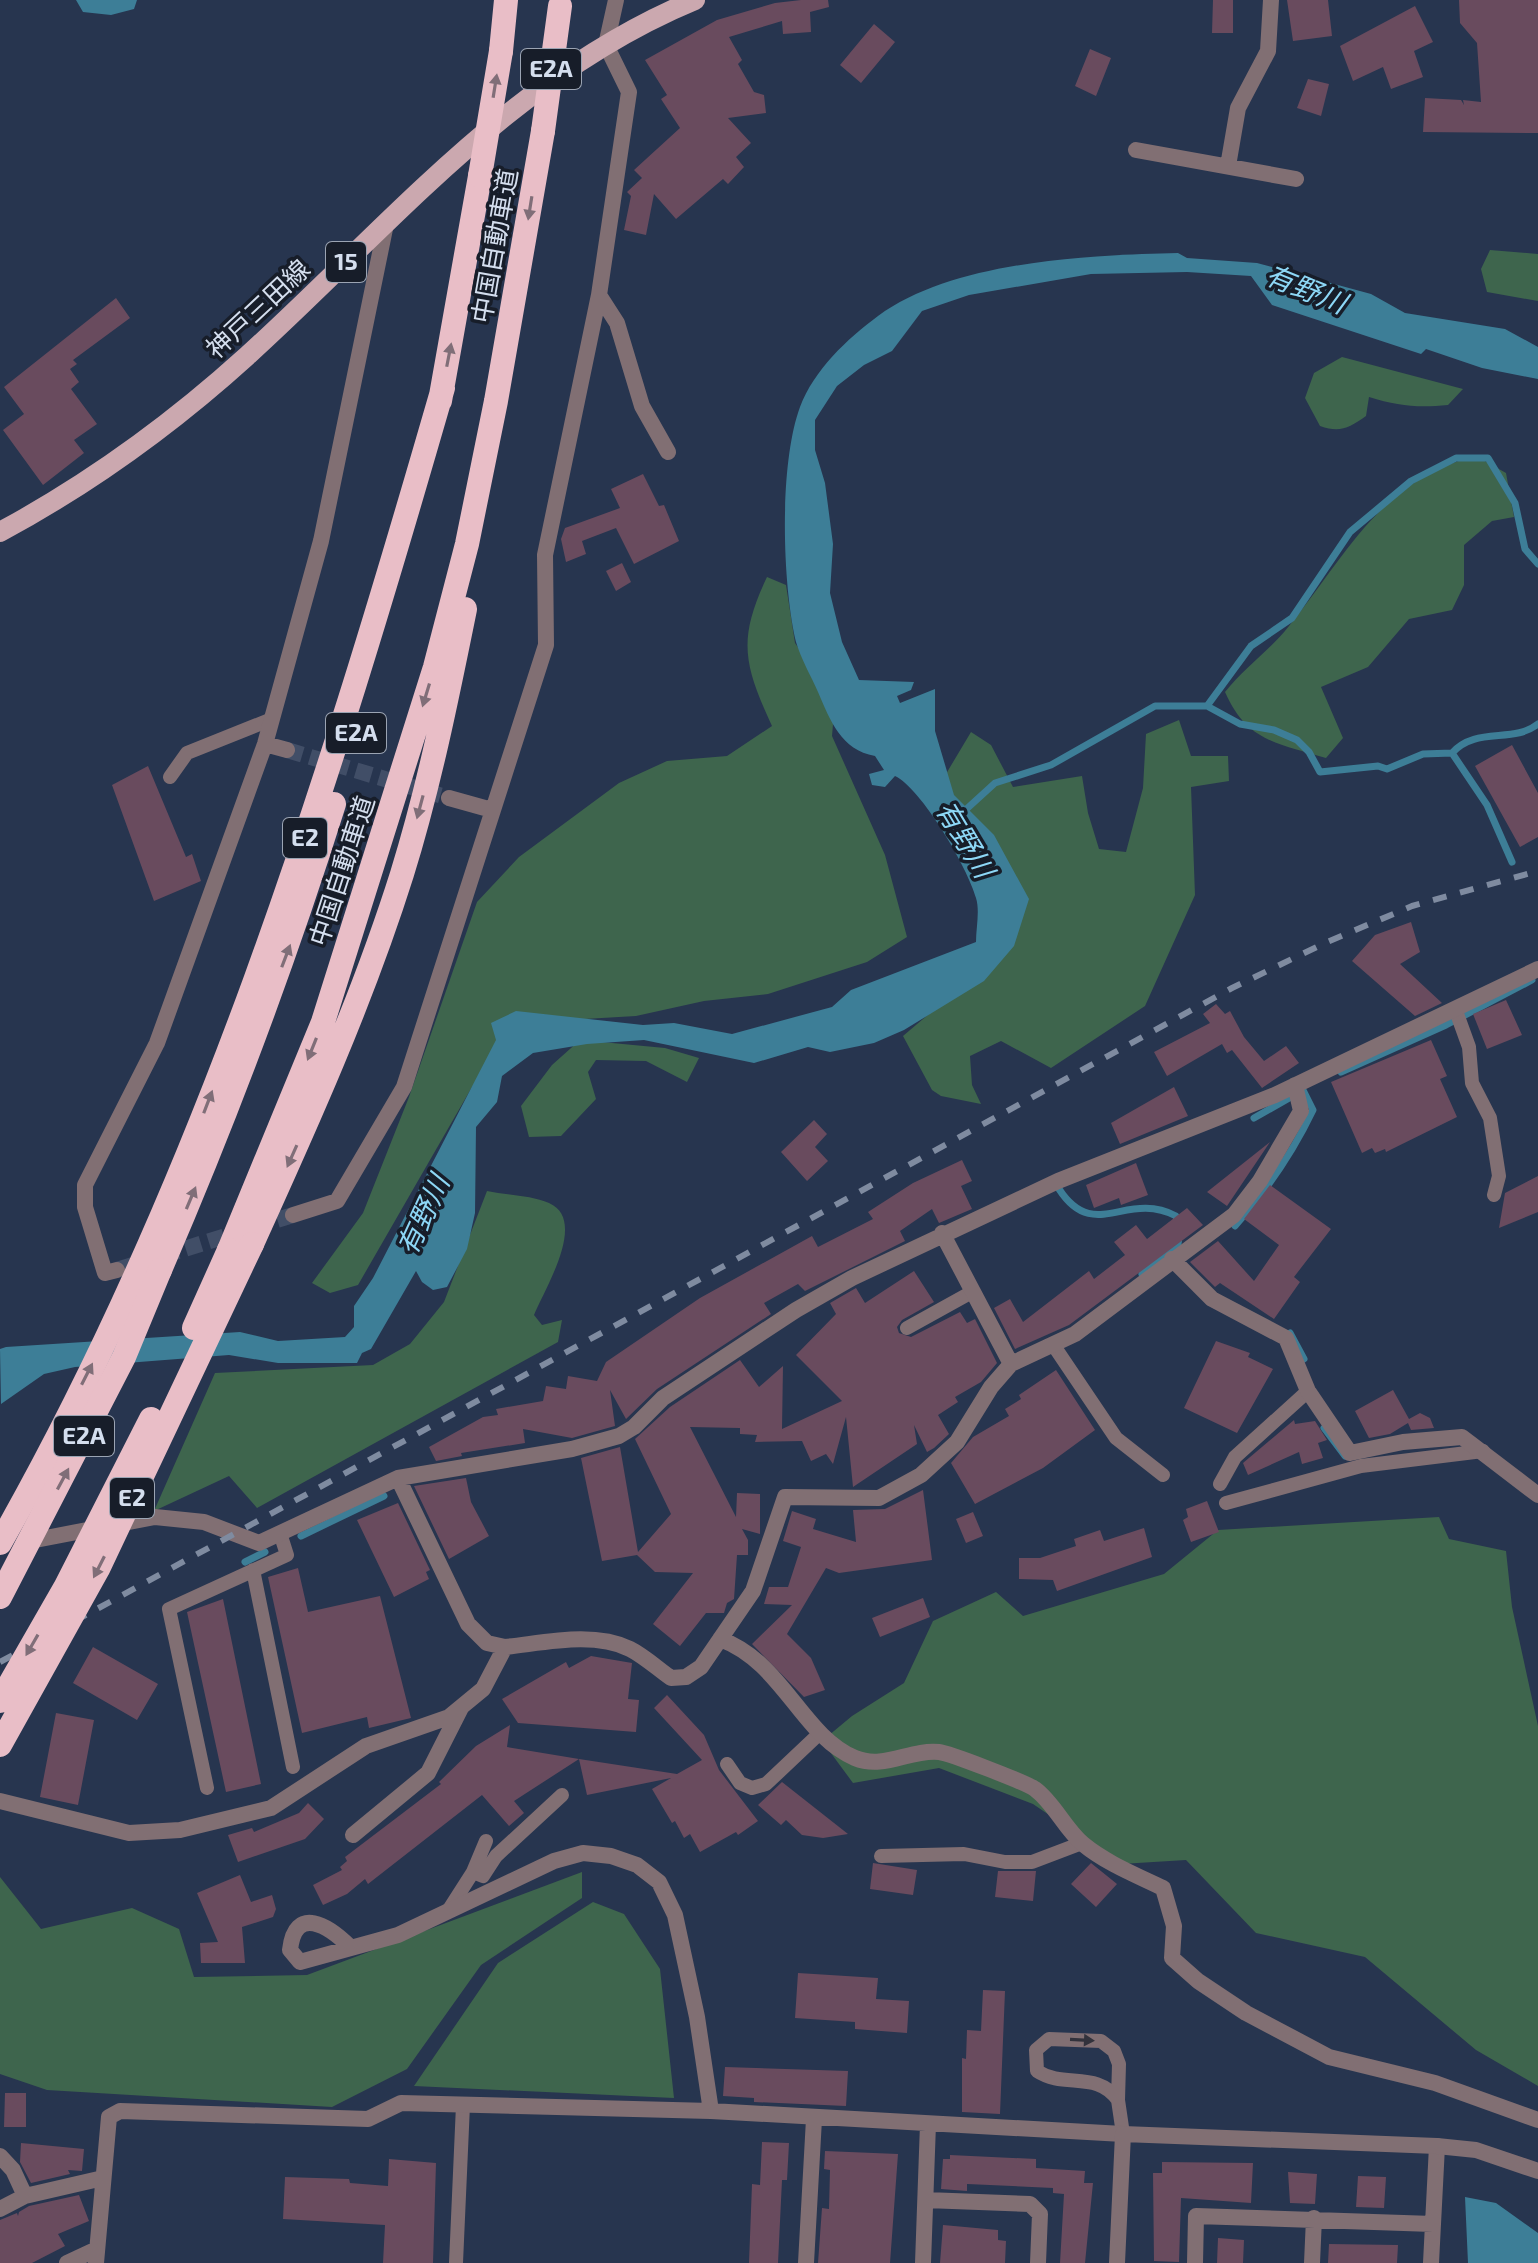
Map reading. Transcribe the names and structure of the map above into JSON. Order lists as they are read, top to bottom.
{
  "streets": {
    "highway": ["E2A", "中国自動車道", "E2"],
    "main road": ["15", "神戸三田線"]
  },
  "crossings": [
    ["中国自動車道", "E2"]
  ],
  "water": ["有野川"]
}
